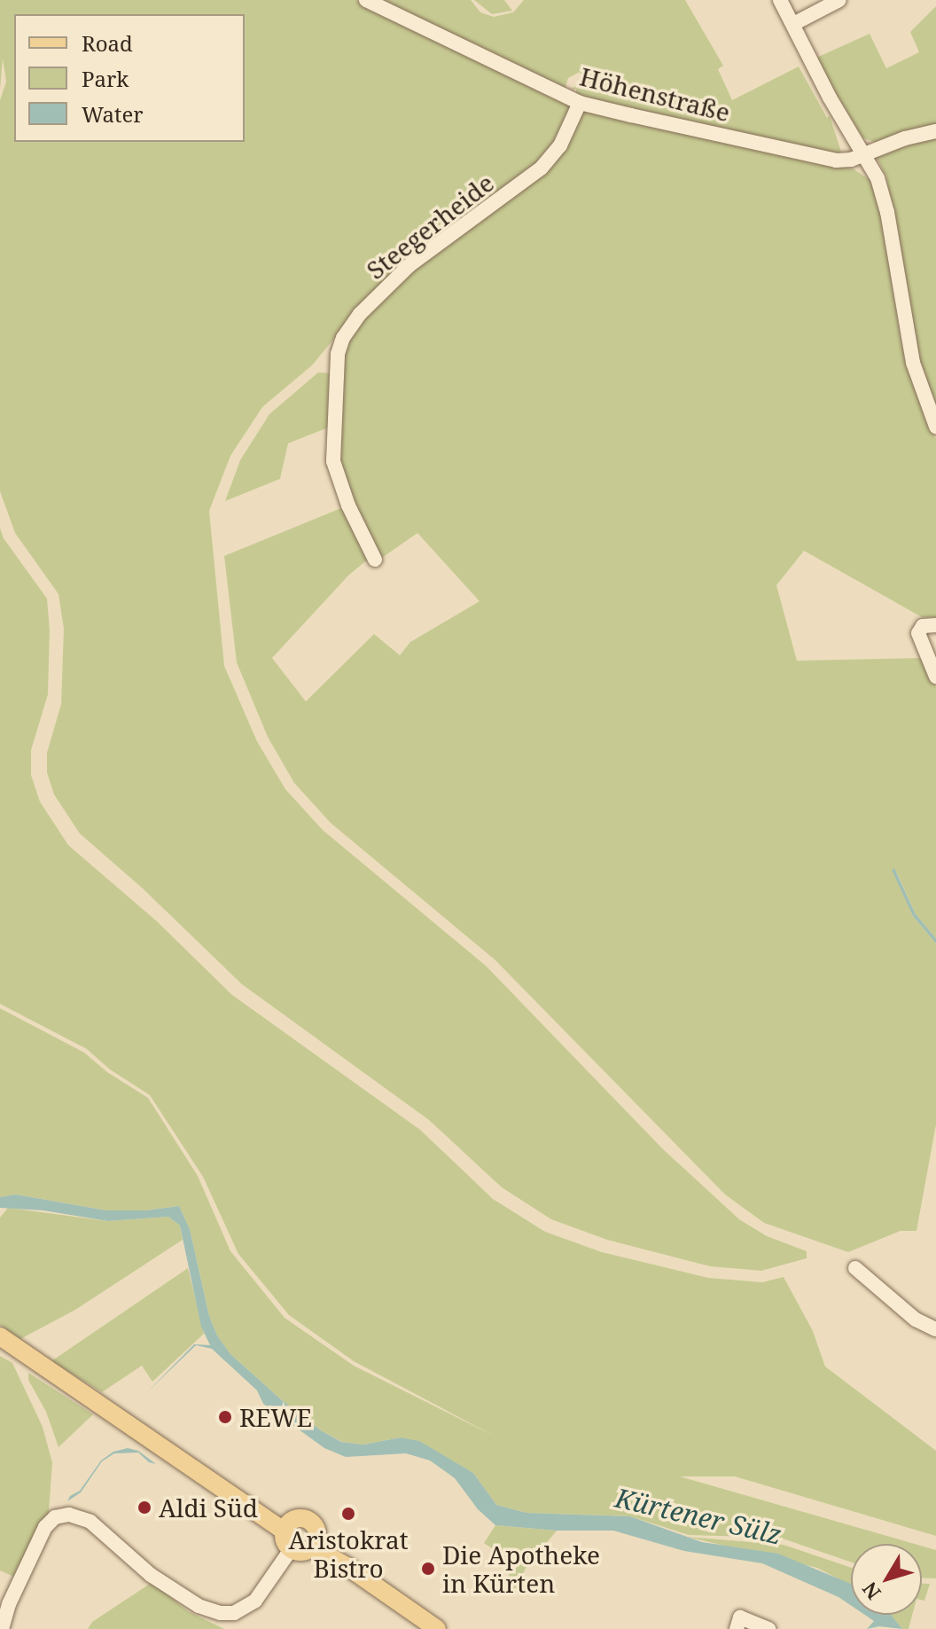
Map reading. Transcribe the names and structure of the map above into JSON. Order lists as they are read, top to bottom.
{
  "streets": {
    "street": ["Höhenstraße", "Steegerheide"]
  },
  "crossings": [
    ["Höhenstraße", "Steegerheide"]
  ],
  "water": ["Kürtener Sülz"],
  "places": [
    "REWE",
    "Aldi Süd",
    "Aristokrat Bistro",
    "Die Apotheke in Kürten"
  ],
  "legend": ["Road", "Park", "Water"],
  "north": "bottom left"
}
